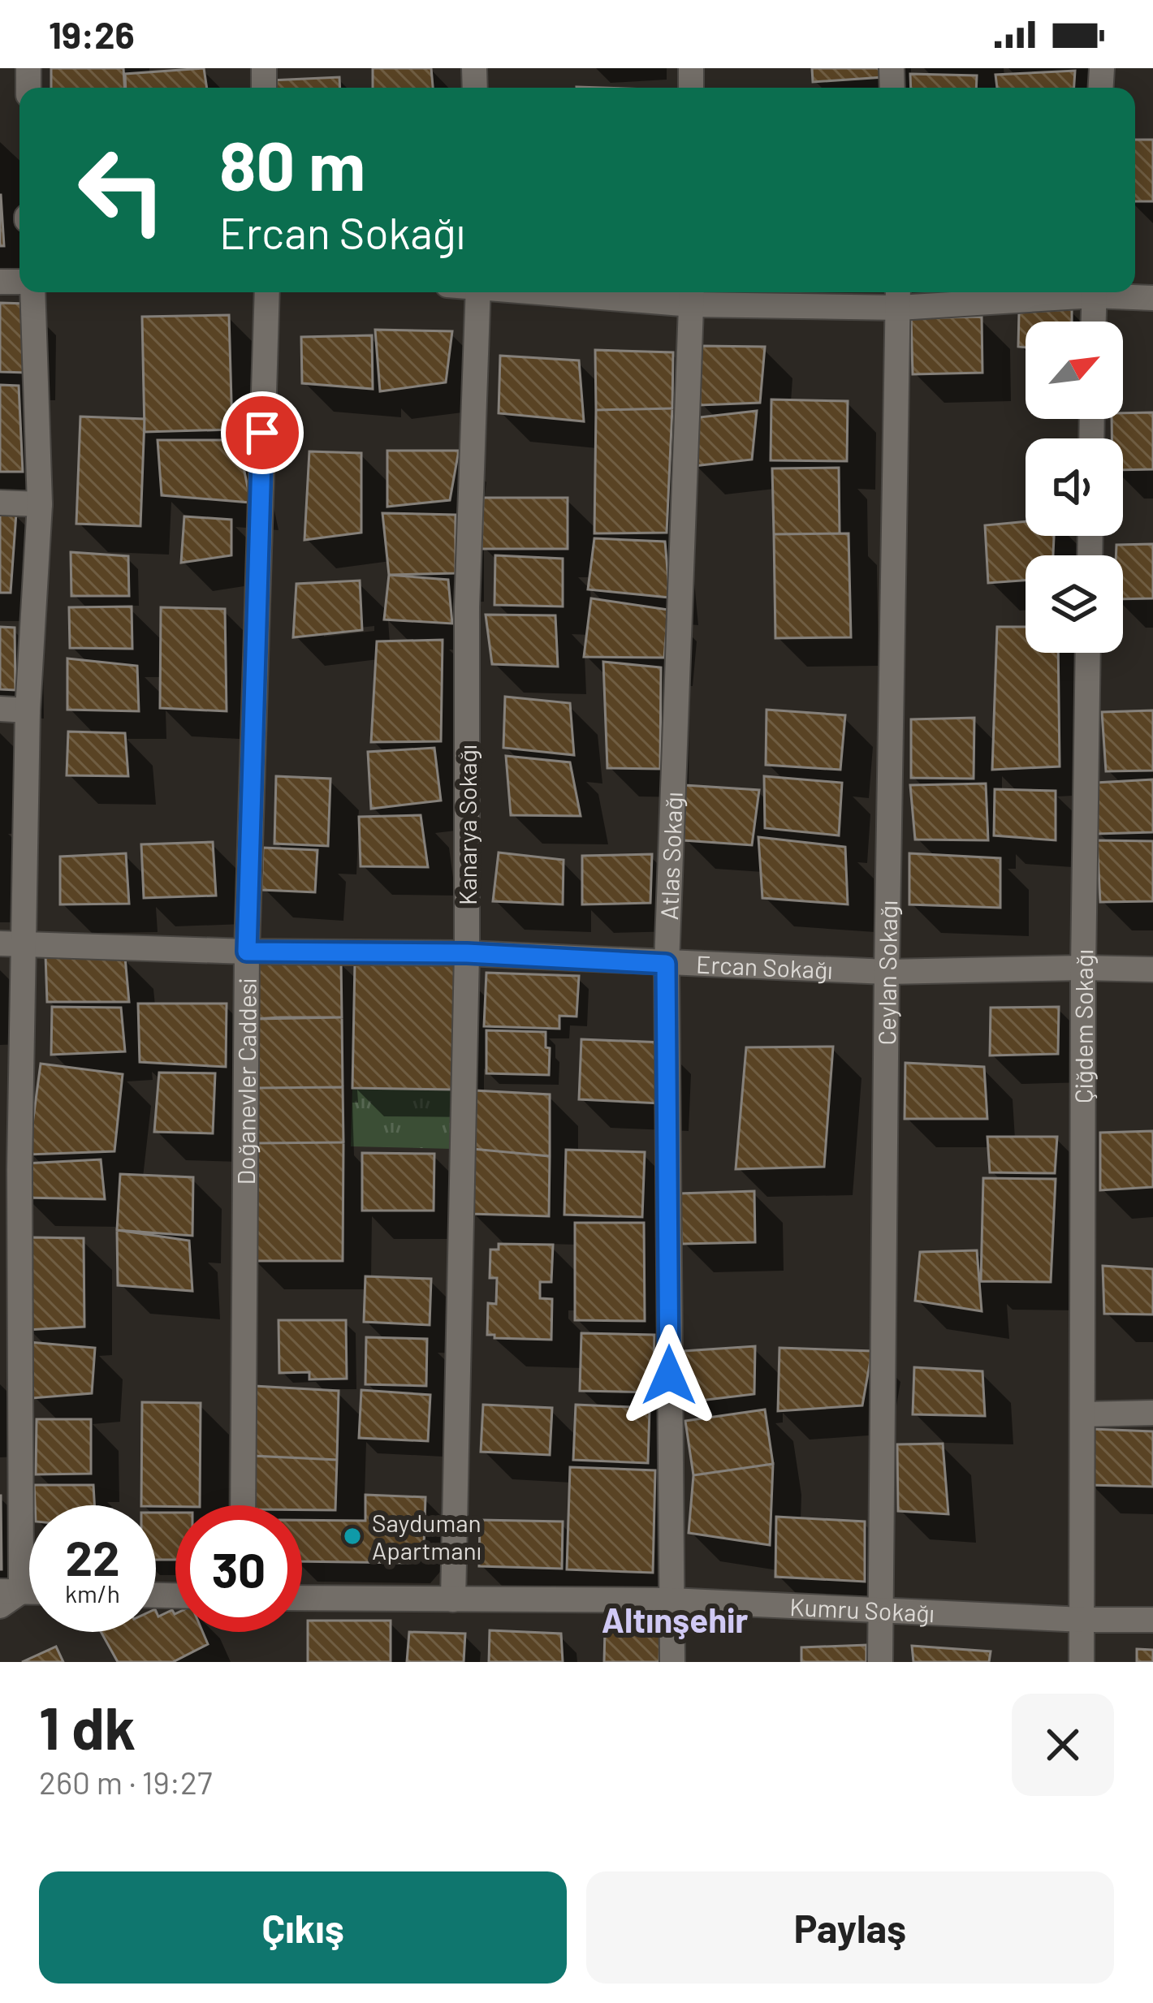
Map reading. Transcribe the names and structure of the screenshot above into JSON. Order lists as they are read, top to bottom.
{
  "streets": {
    "street": [
      "Kanarya Sokağı",
      "Atlas Sokağı",
      "Ercan Sokağı",
      "Ceylan Sokağı",
      "Çiğdem Sokağı",
      "Doğanevler Caddesi",
      "Kumru Sokağı"
    ]
  },
  "crossings": [
    ["Kanarya Sokağı", "Ercan Sokağı"],
    ["Kanarya Sokağı", "Kumru Sokağı"],
    ["Atlas Sokağı", "Ercan Sokağı"],
    ["Atlas Sokağı", "Kumru Sokağı"],
    ["Ercan Sokağı", "Ceylan Sokağı"],
    ["Ercan Sokağı", "Çiğdem Sokağı"],
    ["Ercan Sokağı", "Doğanevler Caddesi"],
    ["Ceylan Sokağı", "Kumru Sokağı"],
    ["Çiğdem Sokağı", "Kumru Sokağı"]
  ],
  "districts": ["Altınşehir"],
  "places": ["Sayduman Apartmanı"],
  "north": "top right",
  "page": {
    "status": "19:26",
    "turn": ["80 m", "Ercan Sokağı"],
    "speed": "22 km/h",
    "limit": "30",
    "heading": ["1 dk", "260 m · 19:27"],
    "buttons": ["Çıkış", "Paylaş"]
  }
}
